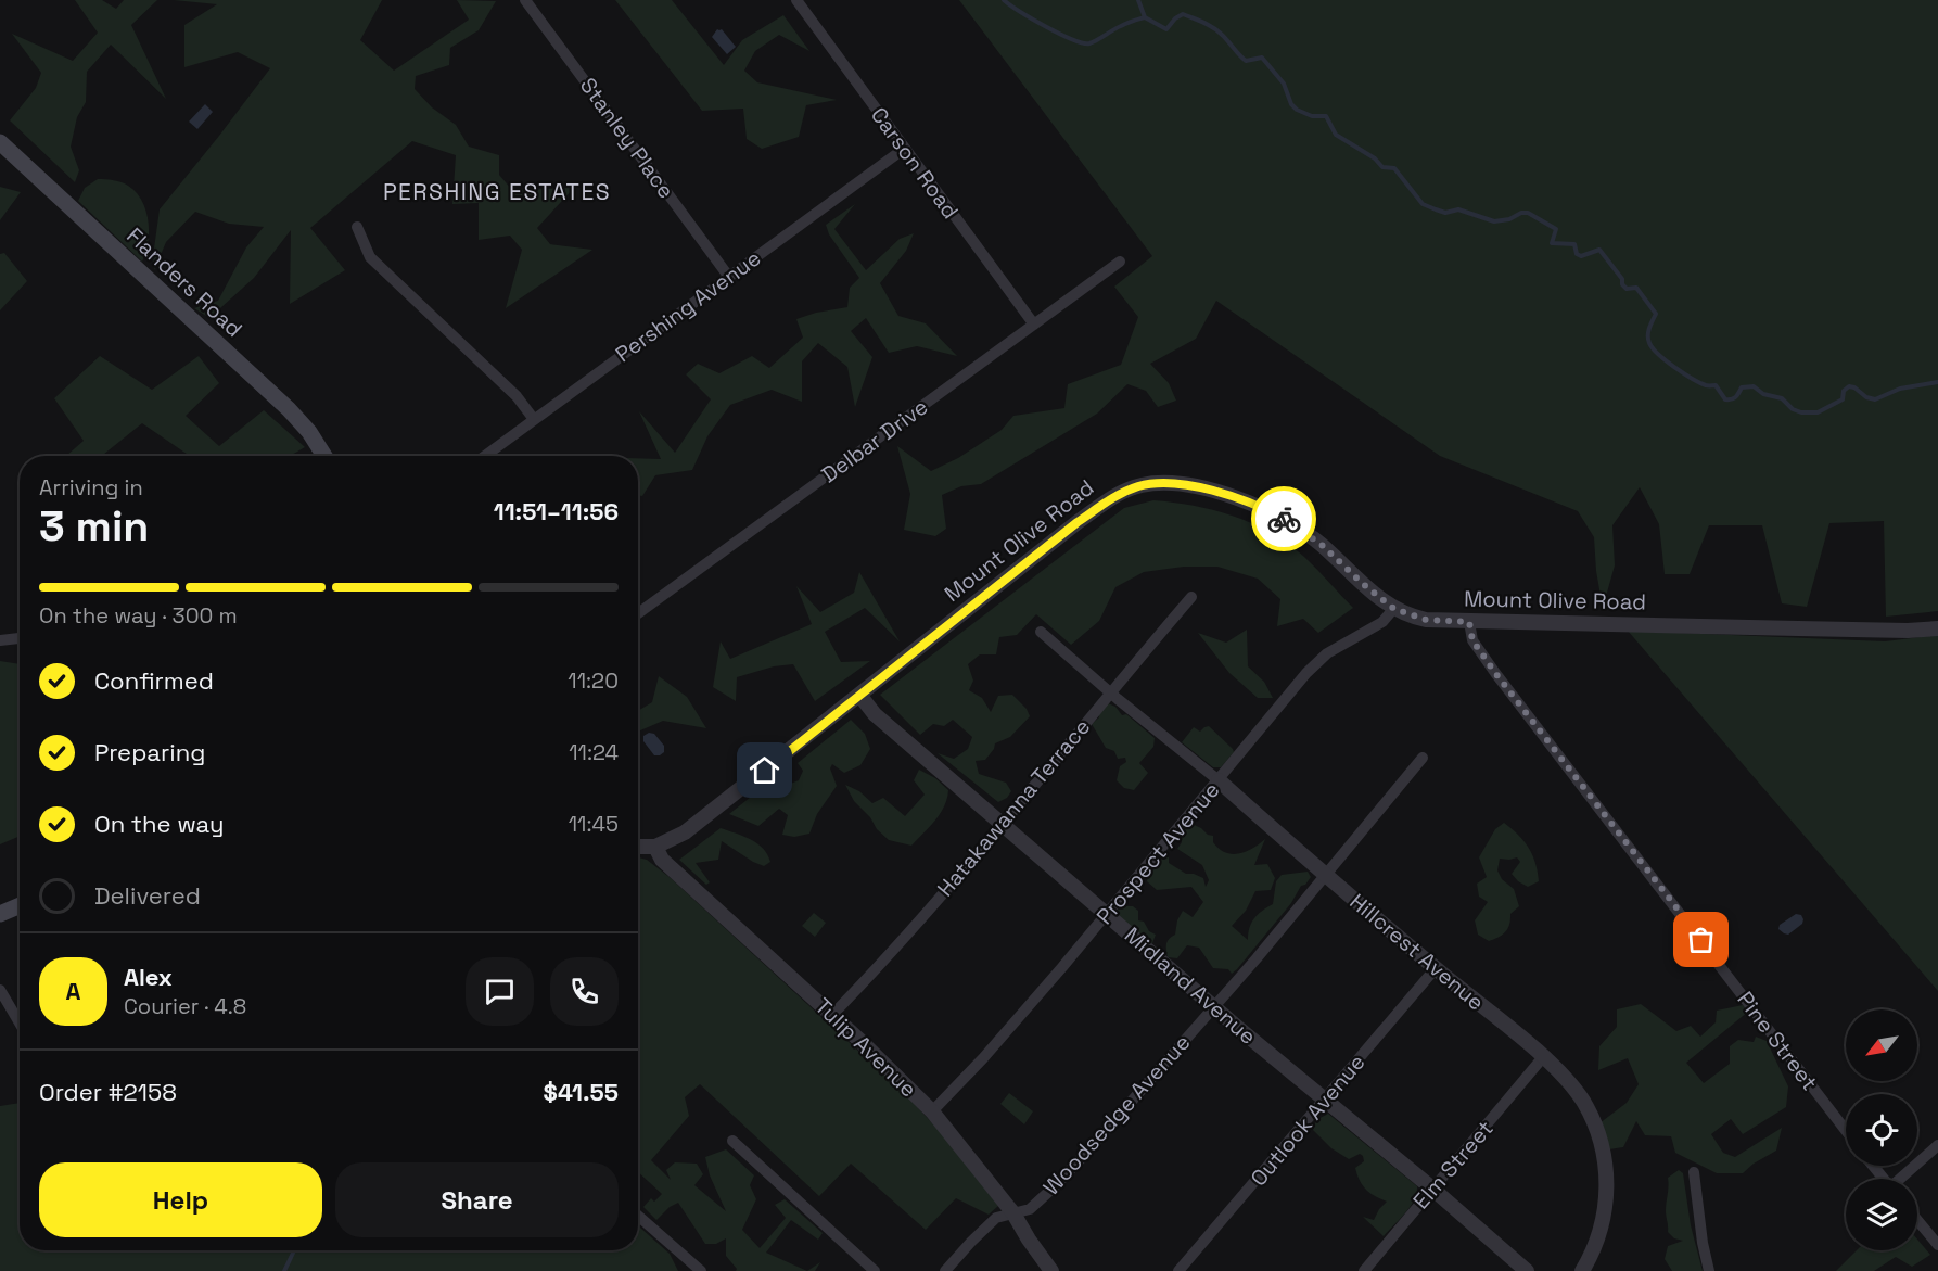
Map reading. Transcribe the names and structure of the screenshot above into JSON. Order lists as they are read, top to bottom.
{
  "streets": {
    "main road": ["Flanders Road"],
    "street": [
      "Stanley Place",
      "Carson Road",
      "Pershing Avenue",
      "Delbar Drive",
      "Mount Olive Road",
      "Hatakawanna Terrace",
      "Prospect Avenue",
      "Hillcrest Avenue",
      "Midland Avenue",
      "Pine Street",
      "Tulip Avenue",
      "Woodsedge Avenue",
      "Outlook Avenue",
      "Elm Street"
    ]
  },
  "crossings": [
    ["Stanley Place", "Pershing Avenue"],
    ["Carson Road", "Pershing Avenue"],
    ["Carson Road", "Delbar Drive"],
    ["Mount Olive Road", "Prospect Avenue"],
    ["Mount Olive Road", "Midland Avenue"],
    ["Mount Olive Road", "Pine Street"],
    ["Mount Olive Road", "Tulip Avenue"],
    ["Hatakawanna Terrace", "Hillcrest Avenue"],
    ["Hatakawanna Terrace", "Midland Avenue"],
    ["Hatakawanna Terrace", "Tulip Avenue"],
    ["Prospect Avenue", "Hillcrest Avenue"],
    ["Prospect Avenue", "Midland Avenue"],
    ["Prospect Avenue", "Tulip Avenue"],
    ["Hillcrest Avenue", "Woodsedge Avenue"],
    ["Hillcrest Avenue", "Outlook Avenue"],
    ["Hillcrest Avenue", "Elm Street"],
    ["Midland Avenue", "Woodsedge Avenue"],
    ["Midland Avenue", "Outlook Avenue"],
    ["Midland Avenue", "Elm Street"],
    ["Tulip Avenue", "Woodsedge Avenue"]
  ],
  "districts": ["PERSHING ESTATES"],
  "north": "bottom left",
  "page": {
    "heading": ["3 min", "Arriving in", "11:51–11:56"],
    "panel": [
      "Alex",
      "Courier · 4.8",
      "Order #2158",
      "$41.55"
    ],
    "bar": "On the way · 300 m",
    "list": [
      ["Confirmed", "11:20"],
      ["Preparing", "11:24"],
      ["On the way", "11:45"],
      "Delivered"
    ],
    "round": "A",
    "buttons": ["Help", "Share"]
  }
}
